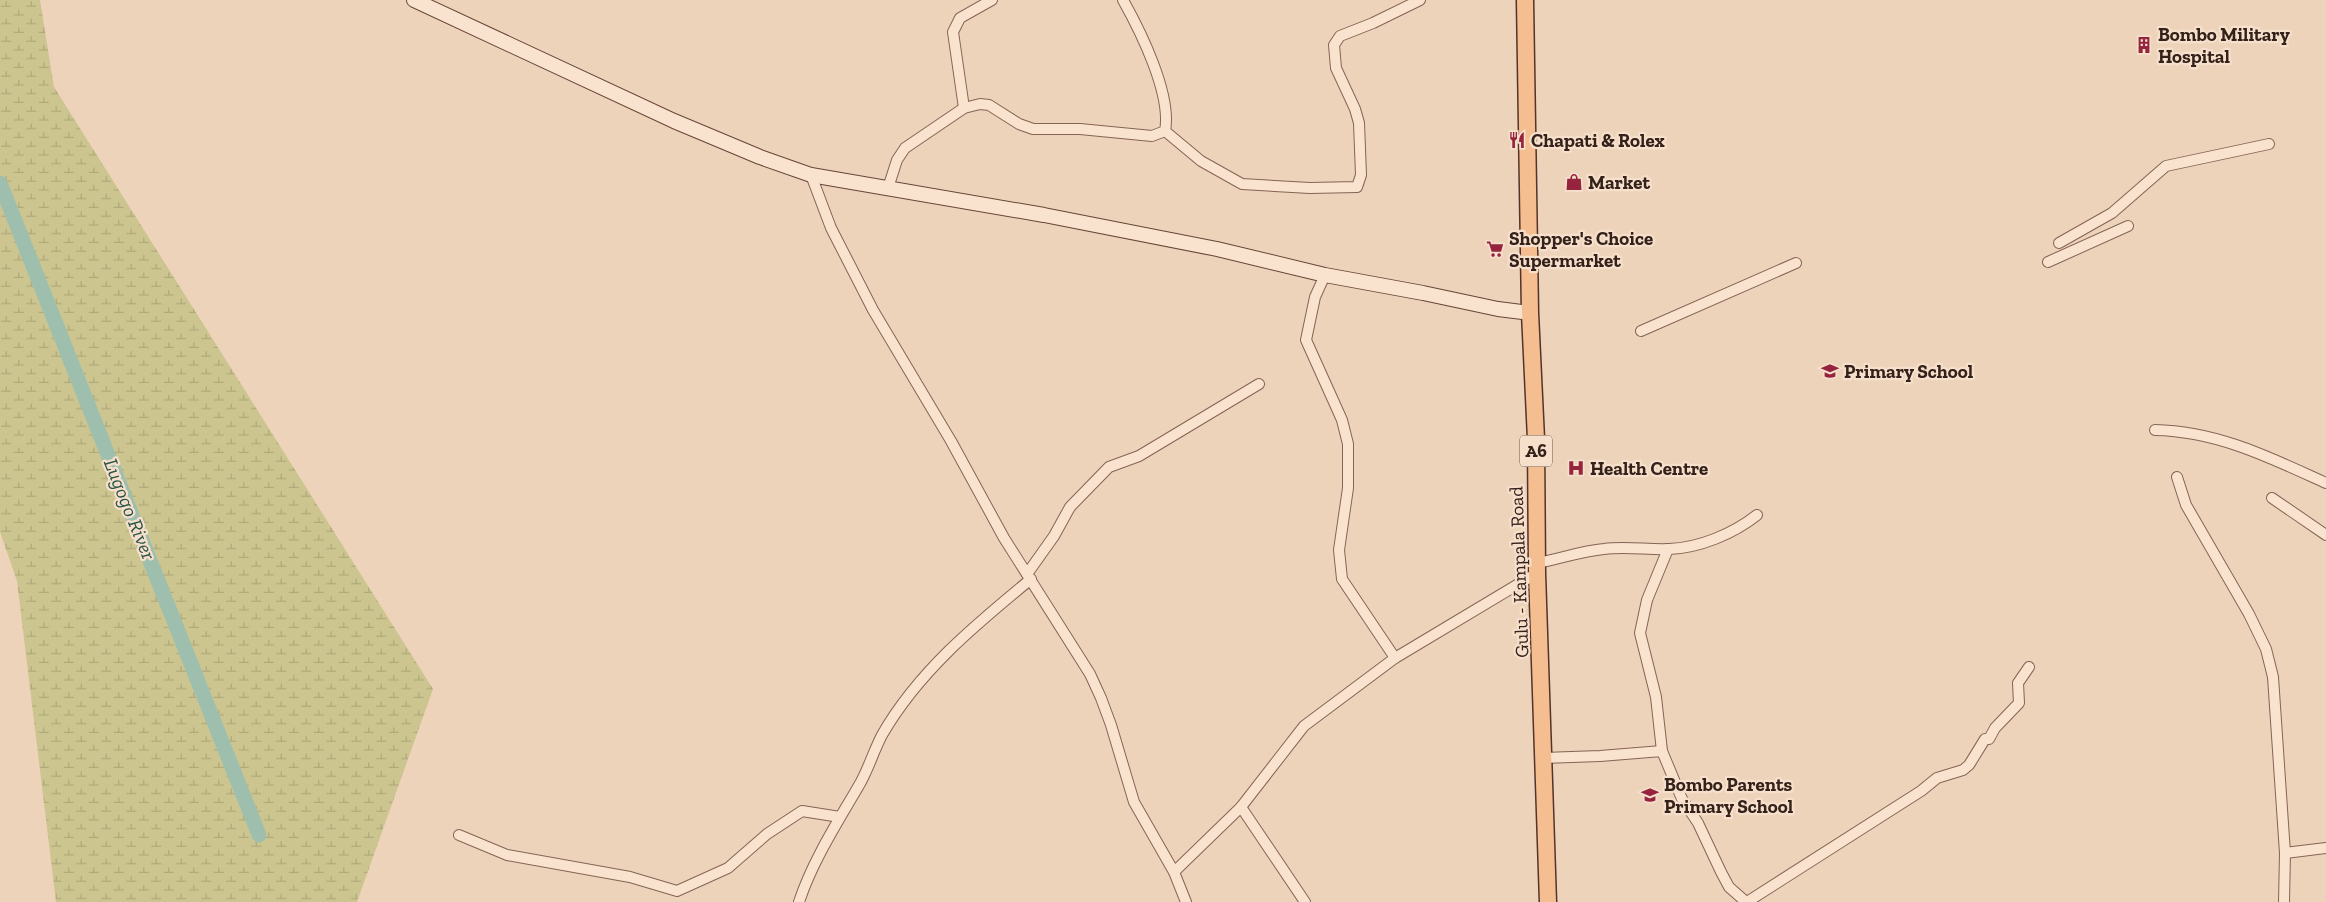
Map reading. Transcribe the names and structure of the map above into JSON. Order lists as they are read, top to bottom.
{
  "streets": {
    "main road": ["A6", "Gulu - Kampala Road"]
  },
  "water": ["Lugogo River"],
  "places": {
    "building": ["Bombo Military Hospital"],
    "restaurant": ["Chapati & Rolex"],
    "shop": ["Market"],
    "supermarket": ["Shopper's Choice Supermarket"],
    "school or university": ["Primary School", "Bombo Parents Primary School"],
    "hospital": ["Health Centre"]
  }
}
